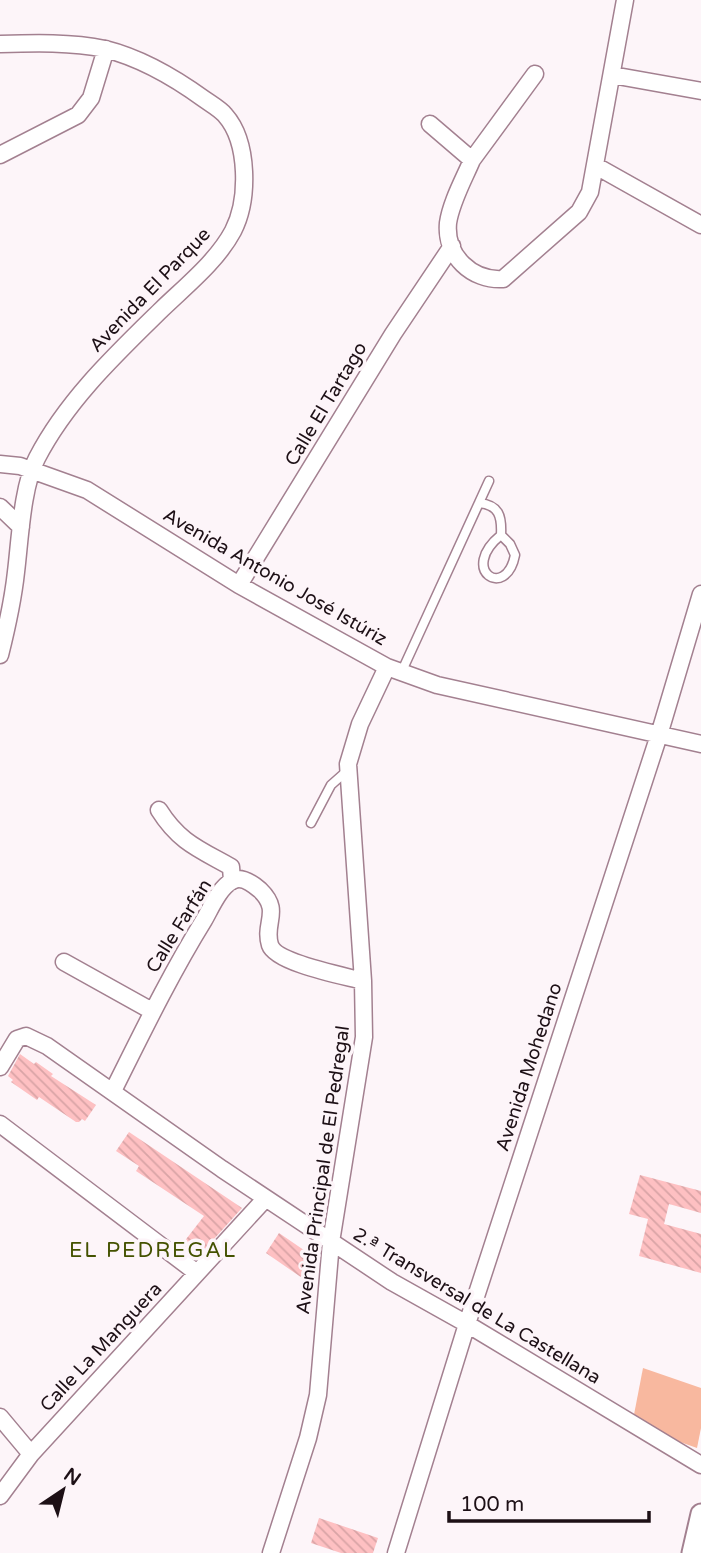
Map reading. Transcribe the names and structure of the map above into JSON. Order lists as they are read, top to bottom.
{
  "streets": {
    "street": [
      "Avenida El Parque",
      "Calle El Tartago",
      "Avenida Antonio José Istúriz",
      "Calle Farfán",
      "Avenida Mohedano",
      "Avenida Principal de El Pedregal",
      "2.ª Transversal de La Castellana",
      "Calle La Manguera"
    ]
  },
  "crossings": [
    ["Avenida El Parque", "Avenida Antonio José Istúriz"],
    ["Calle El Tartago", "Avenida Antonio José Istúriz"],
    ["Avenida Antonio José Istúriz", "Avenida Mohedano"],
    ["Avenida Antonio José Istúriz", "Avenida Principal de El Pedregal"],
    ["Calle Farfán", "Avenida Principal de El Pedregal"],
    ["Calle Farfán", "2.ª Transversal de La Castellana"],
    ["Avenida Mohedano", "2.ª Transversal de La Castellana"],
    ["Avenida Principal de El Pedregal", "2.ª Transversal de La Castellana"],
    ["2.ª Transversal de La Castellana", "Calle La Manguera"]
  ],
  "districts": ["EL PEDREGAL"],
  "scale_bar": "100 m",
  "north": "top right"
}
